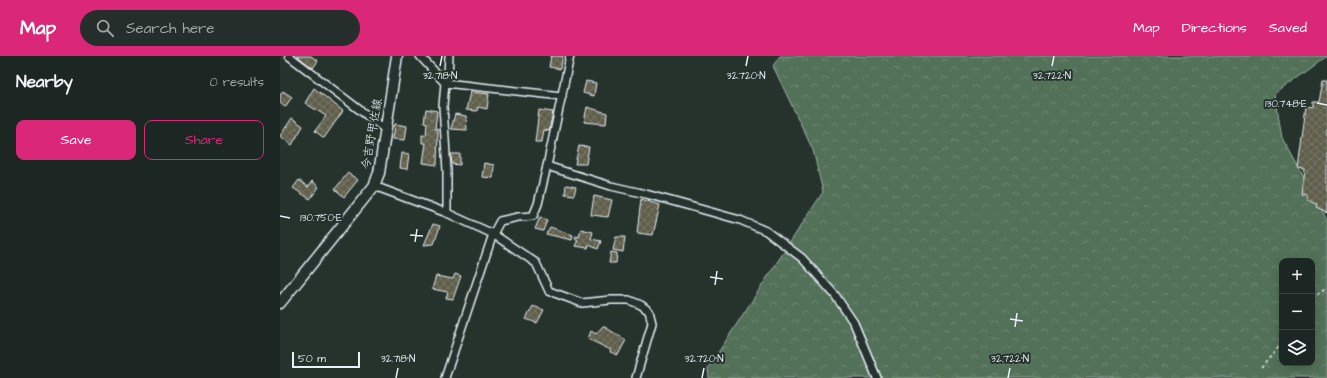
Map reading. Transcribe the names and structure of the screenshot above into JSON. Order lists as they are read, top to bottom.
{
  "streets": {
    "main road": ["今吉野甲佐線"]
  },
  "scale_bar": "50 m",
  "page": {
    "header": "Map",
    "search": "Search here",
    "nav": ["Map", "Directions", "Saved"],
    "heading": ["Nearby", "0 results"],
    "buttons": ["Save", "Share"],
    "map_buttons": ["+", "−"],
    "scale": "50 m"
  },
  "coordinates": [
    "32.718°N",
    "32.720°N",
    "32.722°N",
    "130.748°E",
    "130.750°E"
  ]
}
